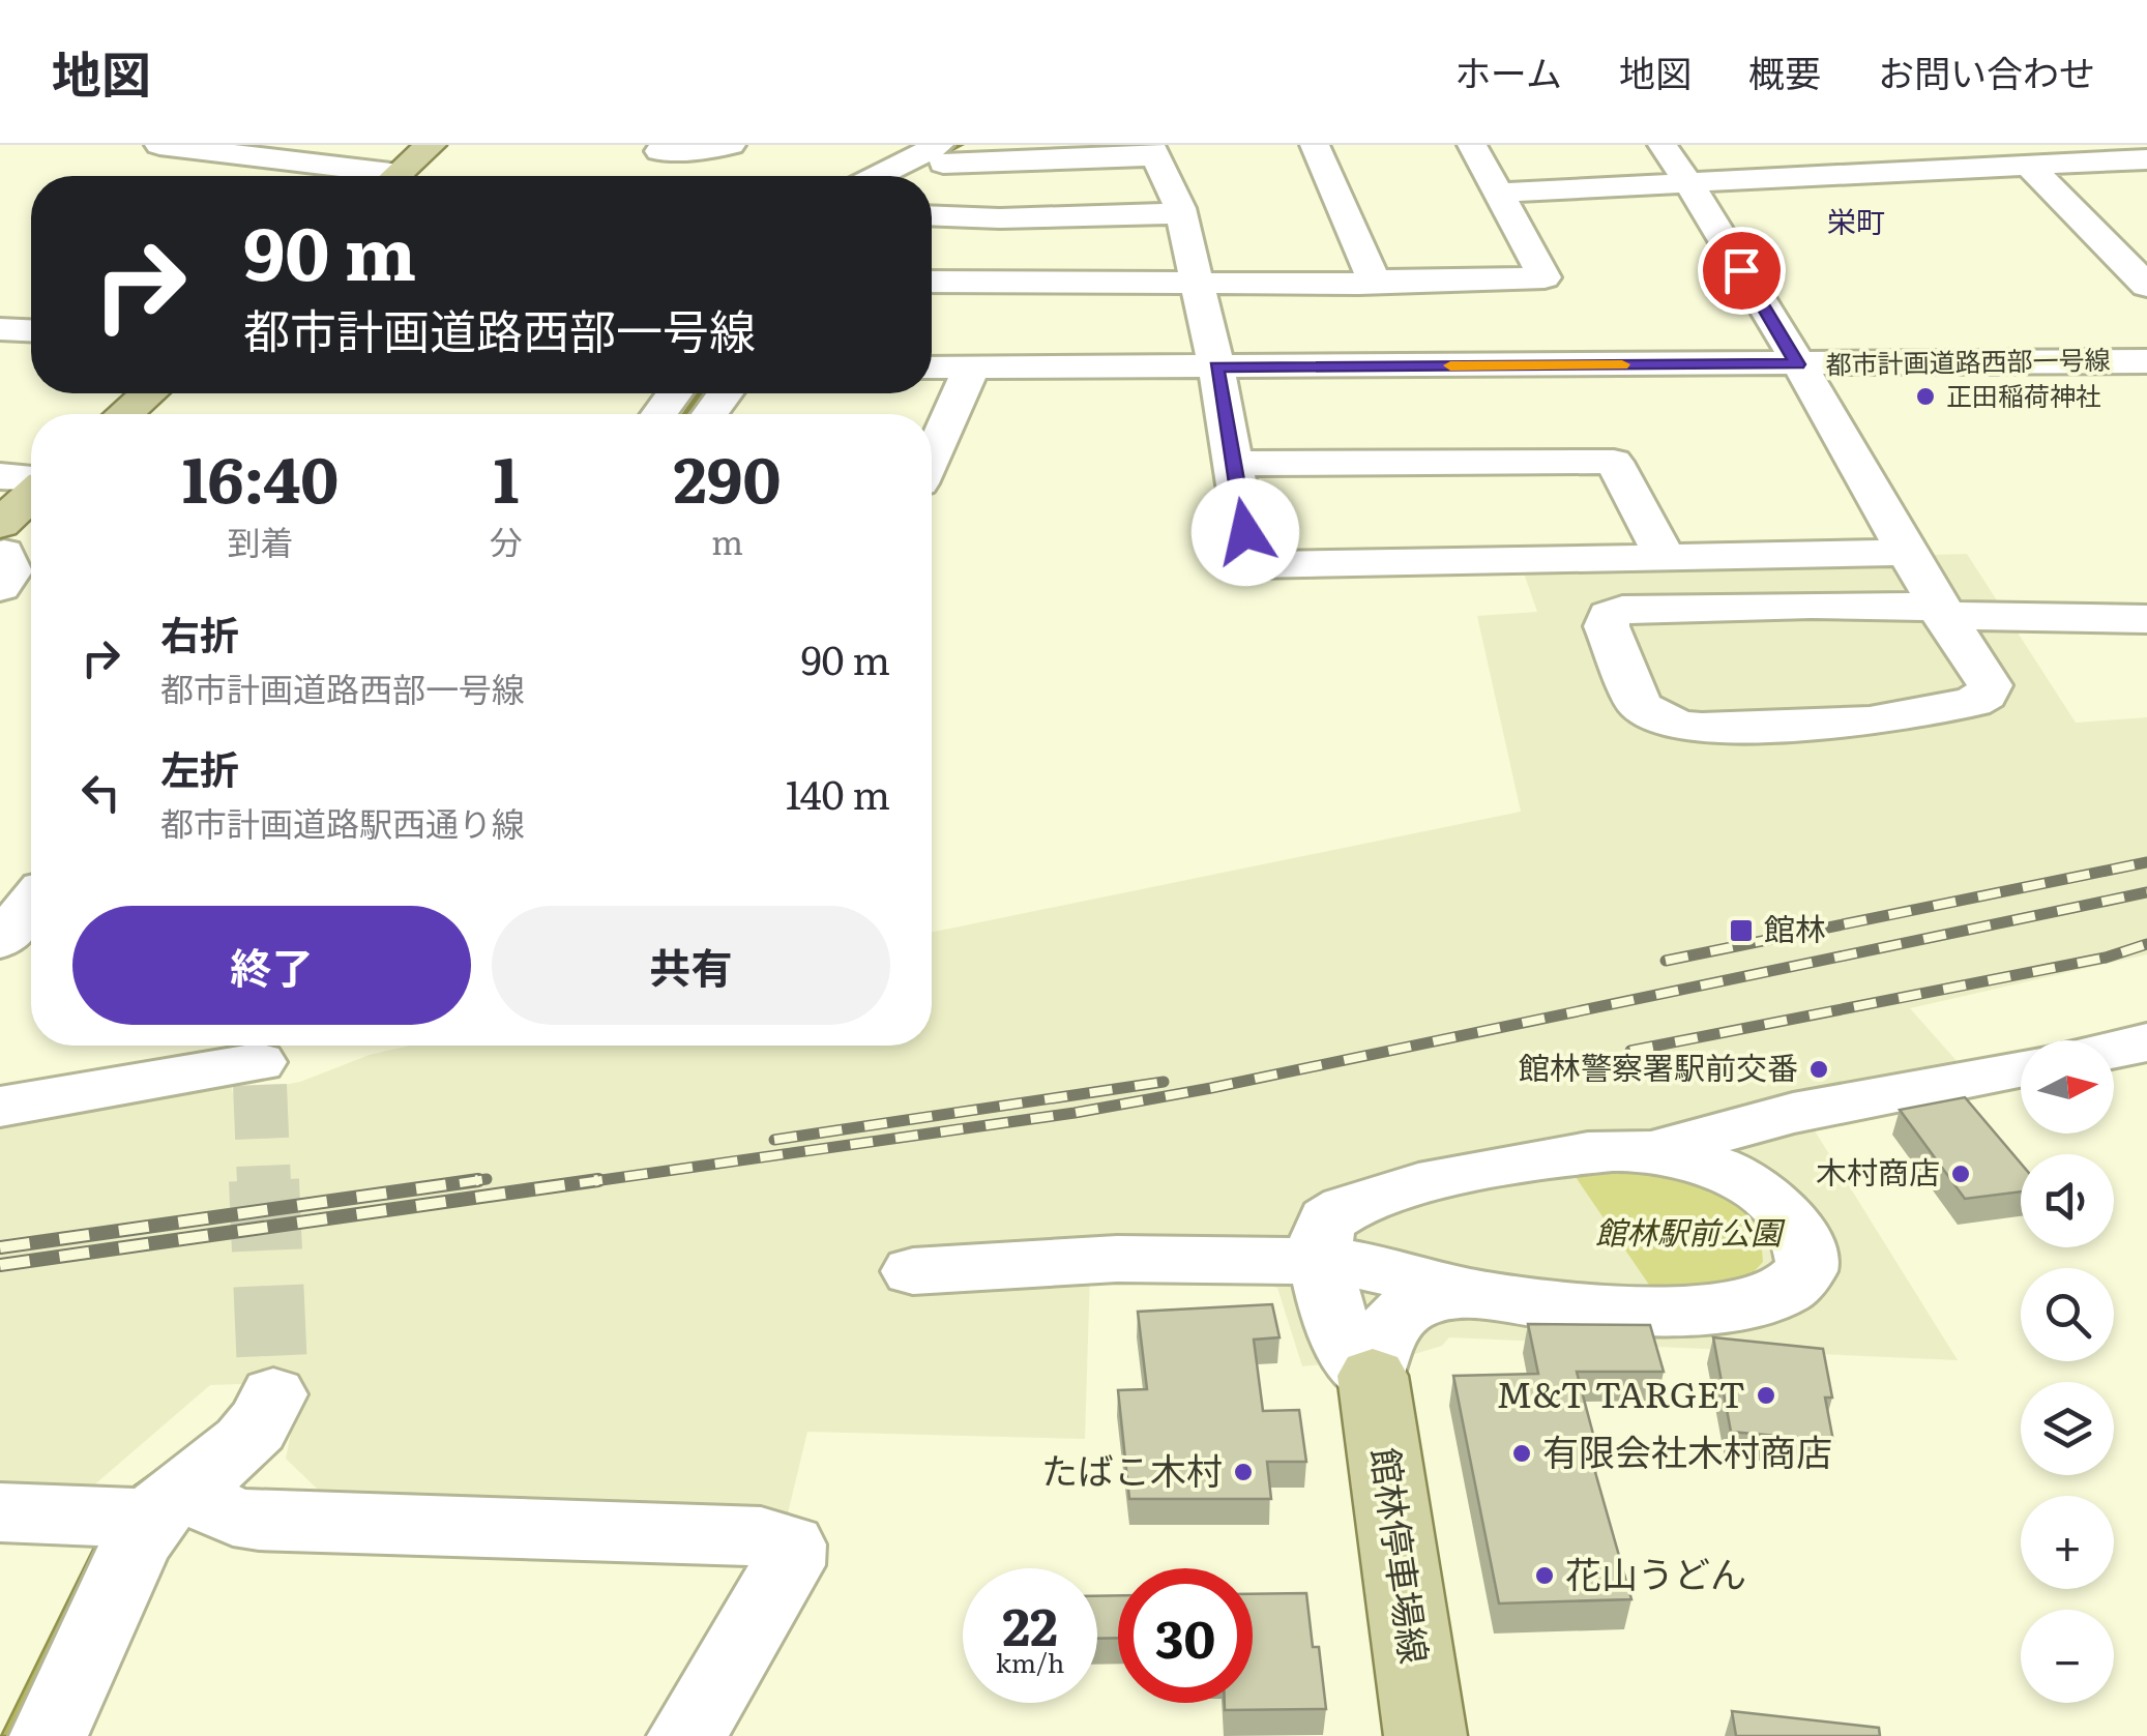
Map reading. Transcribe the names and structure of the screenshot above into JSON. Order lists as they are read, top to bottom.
{
  "streets": {
    "main road": ["館林停車場線"],
    "street": ["都市計画道路西部一号線"]
  },
  "districts": ["栄町"],
  "parks": ["館林駅前公園"],
  "places": {
    "other": [
      "正田稲荷神社",
      "館林警察署駅前交番",
      "木村商店",
      "M&T TARGET",
      "有限会社木村商店",
      "たばこ木村",
      "花山うどん"
    ],
    "transit": ["館林"]
  },
  "north": "right",
  "page": {
    "header": "地図",
    "nav": [
      "ホーム",
      "地図",
      "概要",
      "お問い合わせ"
    ],
    "turn": ["90 m", "都市計画道路西部一号線"],
    "eta": [
      "16:40",
      "到着",
      "1",
      "分",
      "290",
      "m"
    ],
    "list": [
      {
        "name": "右折",
        "note": "都市計画道路西部一号線",
        "value": "90 m"
      },
      {
        "name": "左折",
        "note": "都市計画道路駅西通り線",
        "value": "140 m"
      }
    ],
    "buttons": ["終了", "共有"],
    "map_buttons": ["+", "−"],
    "speed": "22 km/h",
    "limit": "30"
  }
}
